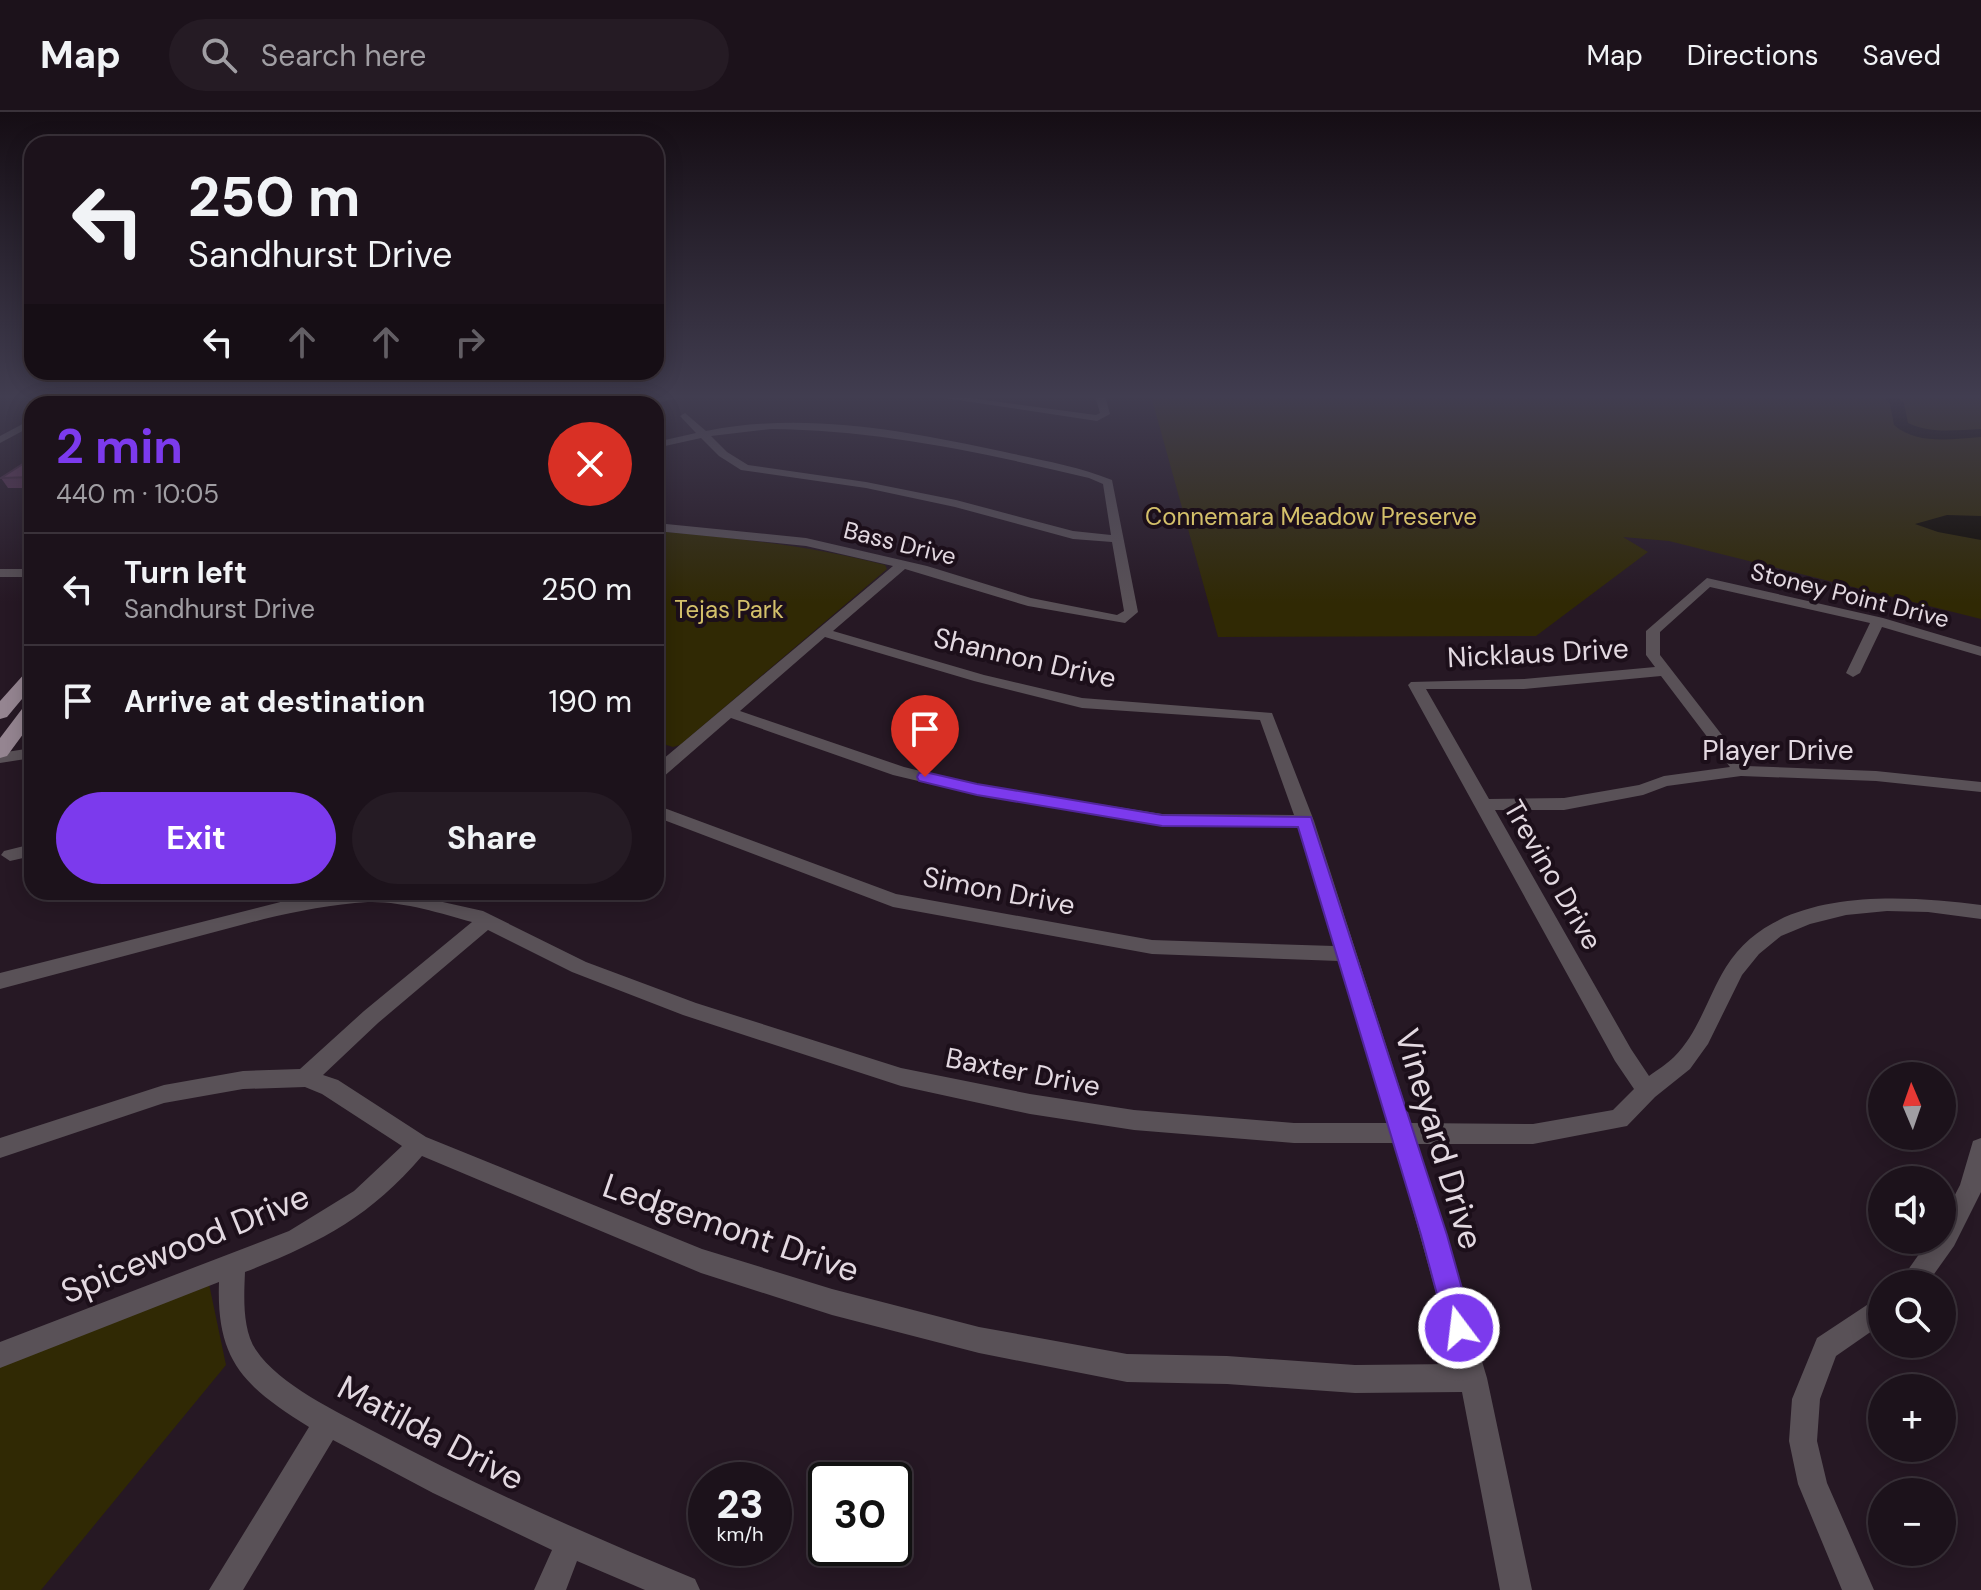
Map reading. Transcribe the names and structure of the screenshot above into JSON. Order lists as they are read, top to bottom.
{
  "streets": {
    "street": [
      "Bass Drive",
      "Stoney Point Drive",
      "Nicklaus Drive",
      "Shannon Drive",
      "Player Drive",
      "Trevino Drive",
      "Simon Drive",
      "Baxter Drive",
      "Vineyard Drive",
      "Ledgemont Drive",
      "Spicewood Drive",
      "Matilda Drive"
    ]
  },
  "crossings": [
    ["Stoney Point Drive", "Nicklaus Drive"],
    ["Nicklaus Drive", "Trevino Drive"],
    ["Shannon Drive", "Vineyard Drive"],
    ["Player Drive", "Trevino Drive"],
    ["Trevino Drive", "Baxter Drive"],
    ["Simon Drive", "Vineyard Drive"],
    ["Baxter Drive", "Vineyard Drive"],
    ["Vineyard Drive", "Ledgemont Drive"],
    ["Ledgemont Drive", "Spicewood Drive"],
    ["Spicewood Drive", "Matilda Drive"]
  ],
  "parks": ["Connemara Meadow Preserve", "Tejas Park"],
  "north": "top",
  "page": {
    "header": "Map",
    "search": "Search here",
    "nav": ["Map", "Directions", "Saved"],
    "turn": ["250 m", "Sandhurst Drive"],
    "heading": ["2 min", "440 m · 10:05"],
    "list": [
      {
        "name": "Turn left",
        "note": "Sandhurst Drive",
        "value": "250 m"
      },
      {
        "name": "Arrive at destination",
        "value": "190 m"
      }
    ],
    "buttons": ["Exit", "Share"],
    "map_buttons": ["+", "−"],
    "speed": "23 km/h",
    "limit": "30"
  }
}
